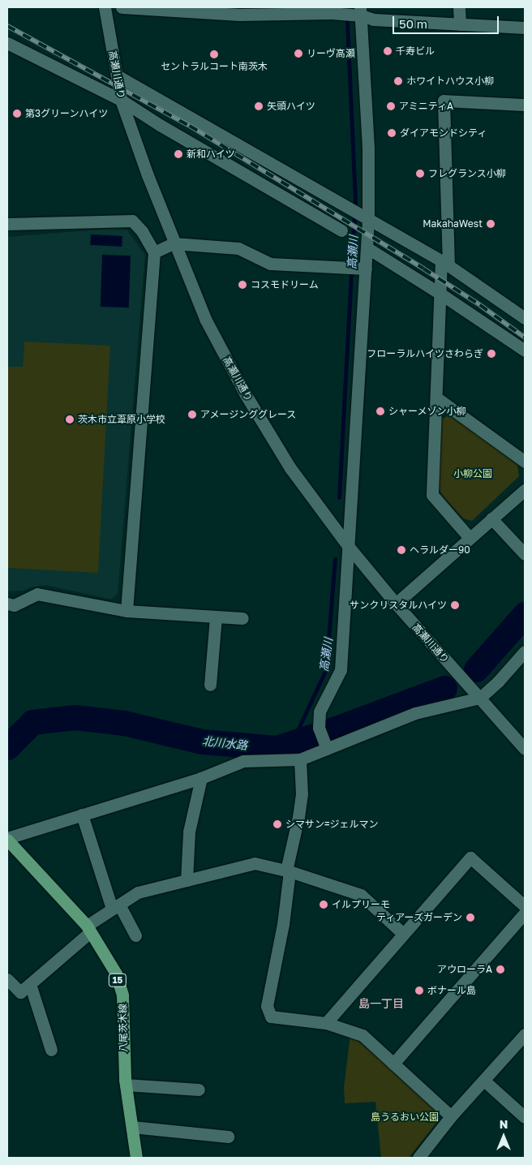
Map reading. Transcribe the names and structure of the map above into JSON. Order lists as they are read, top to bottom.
{
  "streets": {
    "main road": ["15", "八尾茨木線"],
    "street": ["高瀬川通り"]
  },
  "districts": ["島一丁目"],
  "water": ["高瀬川", "北川水路"],
  "parks": ["小柳公園", "島うるおい公園"],
  "places": [
    "千寿ビル",
    "リーヴ高瀬",
    "セントラルコート南茨木",
    "ホワイトハウス小柳",
    "矢頭ハイツ",
    "アミニティA",
    "第3グリーンハイツ",
    "ダイアモンドシティ",
    "新和ハイツ",
    "フレグランス小柳",
    "MakahaWest",
    "コスモドリーム",
    "フローラルハイツさわらぎ",
    "シャーメゾン小柳",
    "アメージンググレース",
    "茨木市立葦原小学校",
    "ヘラルダー90",
    "サンクリスタルハイツ",
    "シマサン=ジェルマン",
    "イルプリーモ",
    "ティアーズガーデン",
    "アウローラA",
    "ボナール島"
  ],
  "scale_bar": "50 m",
  "north": "top"
}
